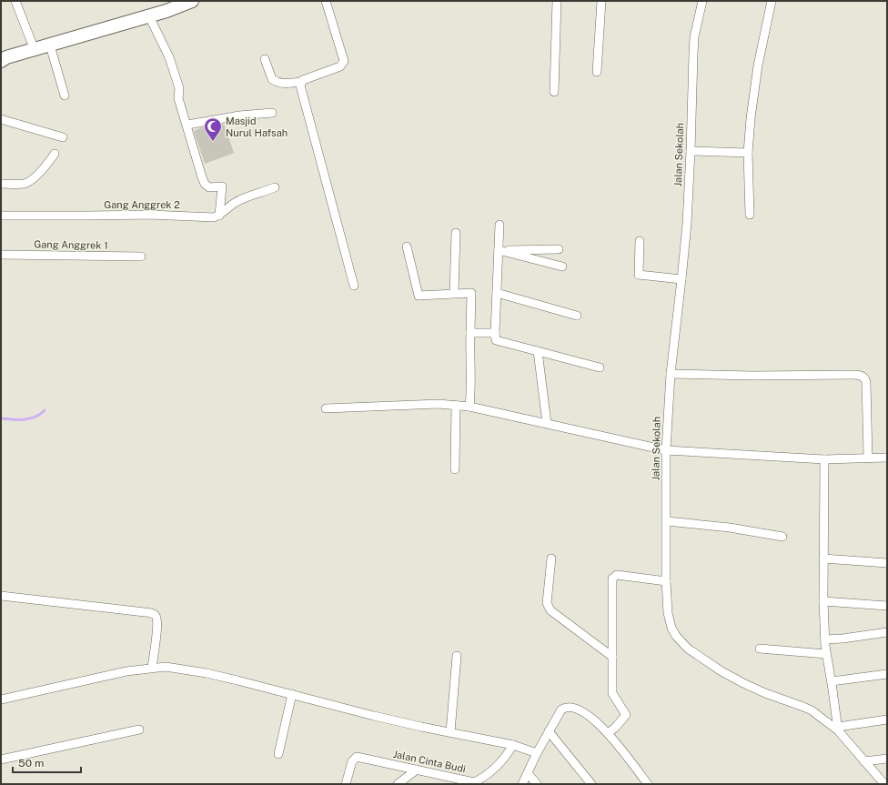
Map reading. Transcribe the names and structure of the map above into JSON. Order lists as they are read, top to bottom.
{
  "streets": {
    "street": [
      "Jalan Sekolah",
      "Gang Anggrek 2",
      "Gang Anggrek 1",
      "Jalan Cinta Budi"
    ]
  },
  "places": {
    "mosque": ["Masjid Nurul Hafsah"]
  },
  "scale_bar": "50 m"
}
